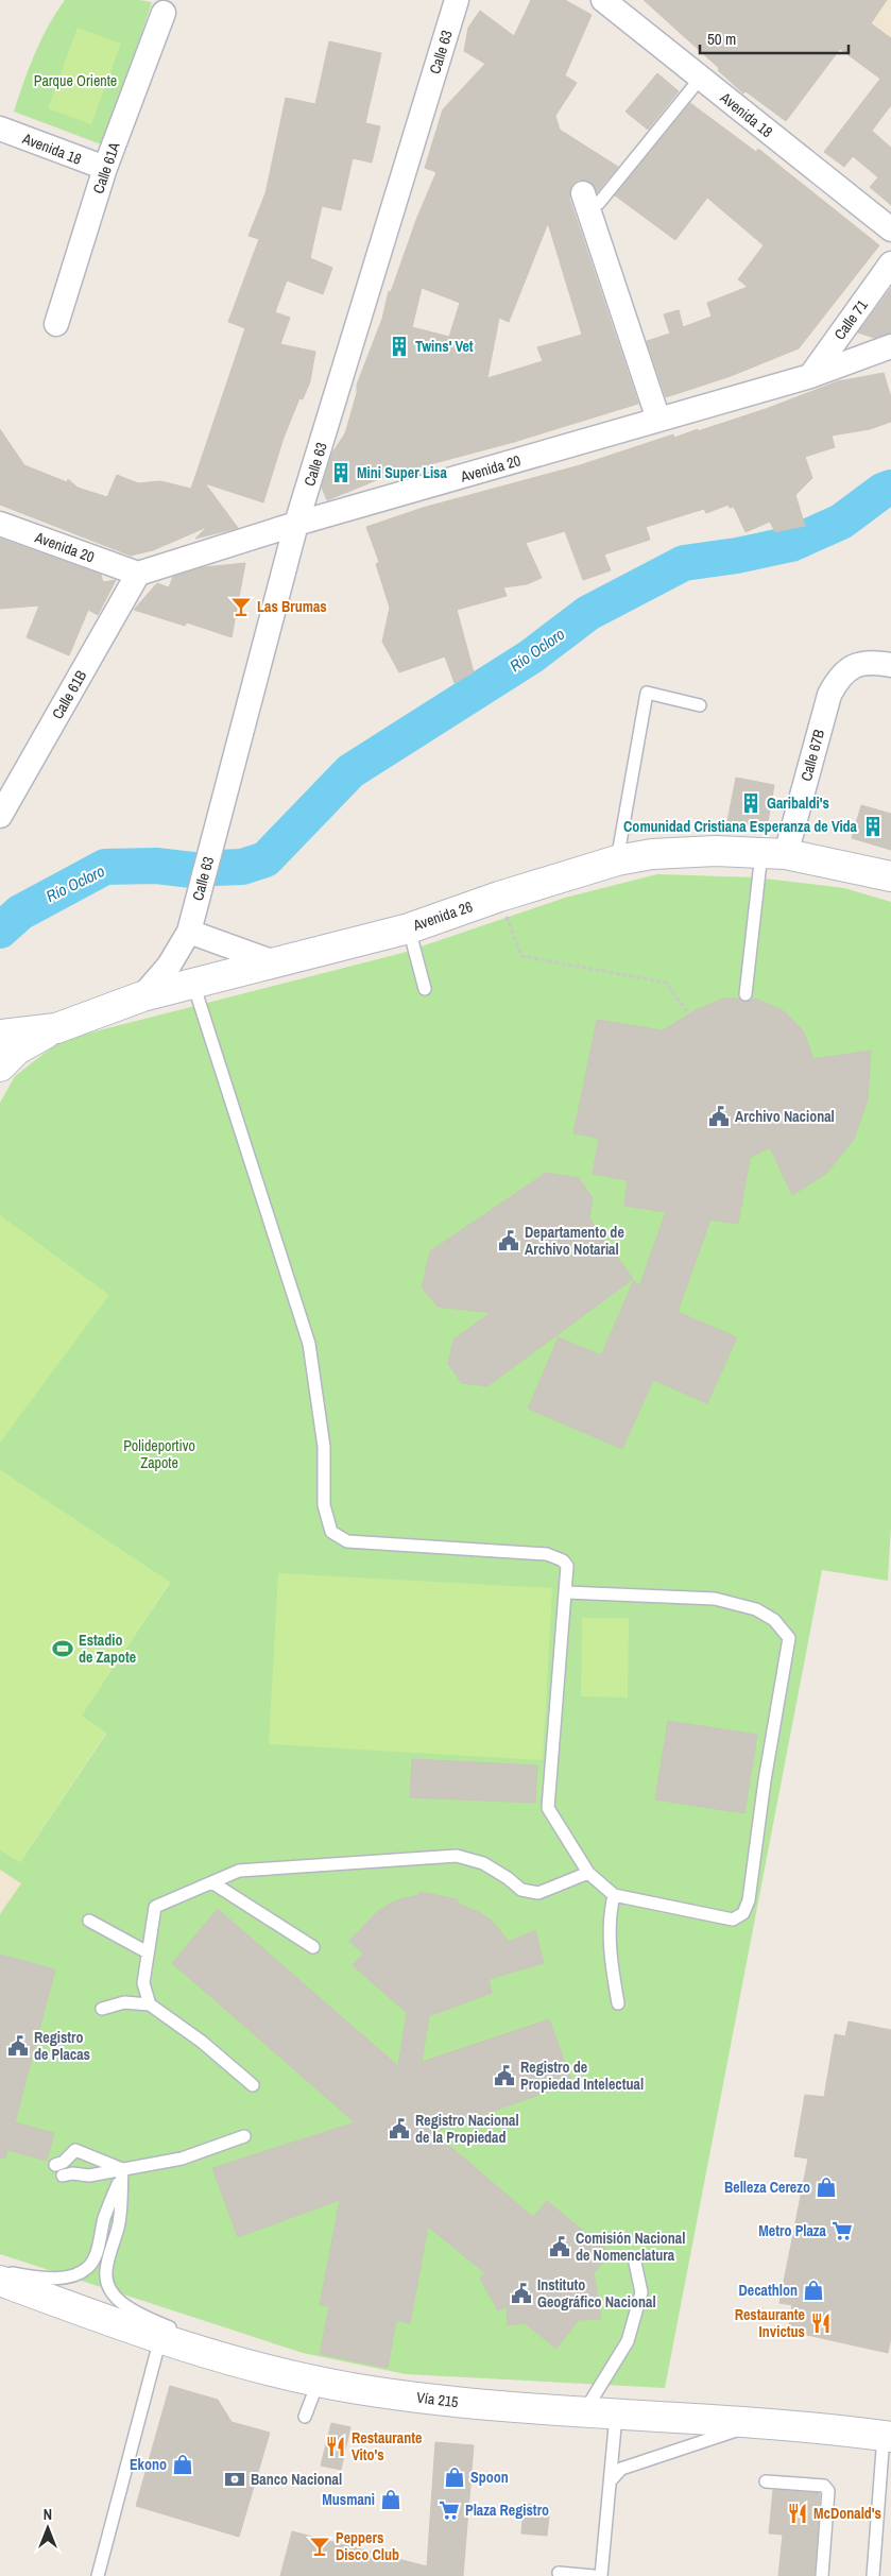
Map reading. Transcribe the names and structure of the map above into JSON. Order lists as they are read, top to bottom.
{
  "streets": {
    "street": [
      "Calle 63",
      "Avenida 18",
      "Calle 61A",
      "Calle 71",
      "Avenida 20",
      "Calle 61B",
      "Calle 67B",
      "Avenida 26",
      "Vía 215"
    ]
  },
  "crossings": [
    ["Calle 63", "Avenida 20"],
    ["Calle 63", "Avenida 26"],
    ["Avenida 18", "Calle 61A"],
    ["Calle 71", "Avenida 20"],
    ["Avenida 20", "Calle 61B"],
    ["Calle 67B", "Avenida 26"]
  ],
  "water": ["Río Ocloro"],
  "parks": ["Parque Oriente", "Polideportivo Zapote"],
  "places": {
    "building": [
      "Twins' Vet",
      "Mini Super Lisa",
      "Garibaldi's",
      "Comunidad Cristiana Esperanza de Vida"
    ],
    "bar": ["Las Brumas", "Peppers Disco Club"],
    "public building": [
      "Archivo Nacional",
      "Departamento de Archivo Notarial",
      "Registro de Placas",
      "Registro de Propiedad Intelectual",
      "Registro Nacional de la Propiedad",
      "Comisión Nacional de Nomenclatura",
      "Instituto Geográfico Nacional"
    ],
    "sports": ["Estadio de Zapote"],
    "shop": [
      "Belleza Cerezo",
      "Decathlon",
      "Ekono",
      "Spoon",
      "Musmani"
    ],
    "supermarket": ["Metro Plaza", "Plaza Registro"],
    "restaurant": ["Restaurante Invictus", "Restaurante Vito's", "McDonald's"],
    "bank": ["Banco Nacional"]
  },
  "scale_bar": "50 m",
  "north": "top"
}
